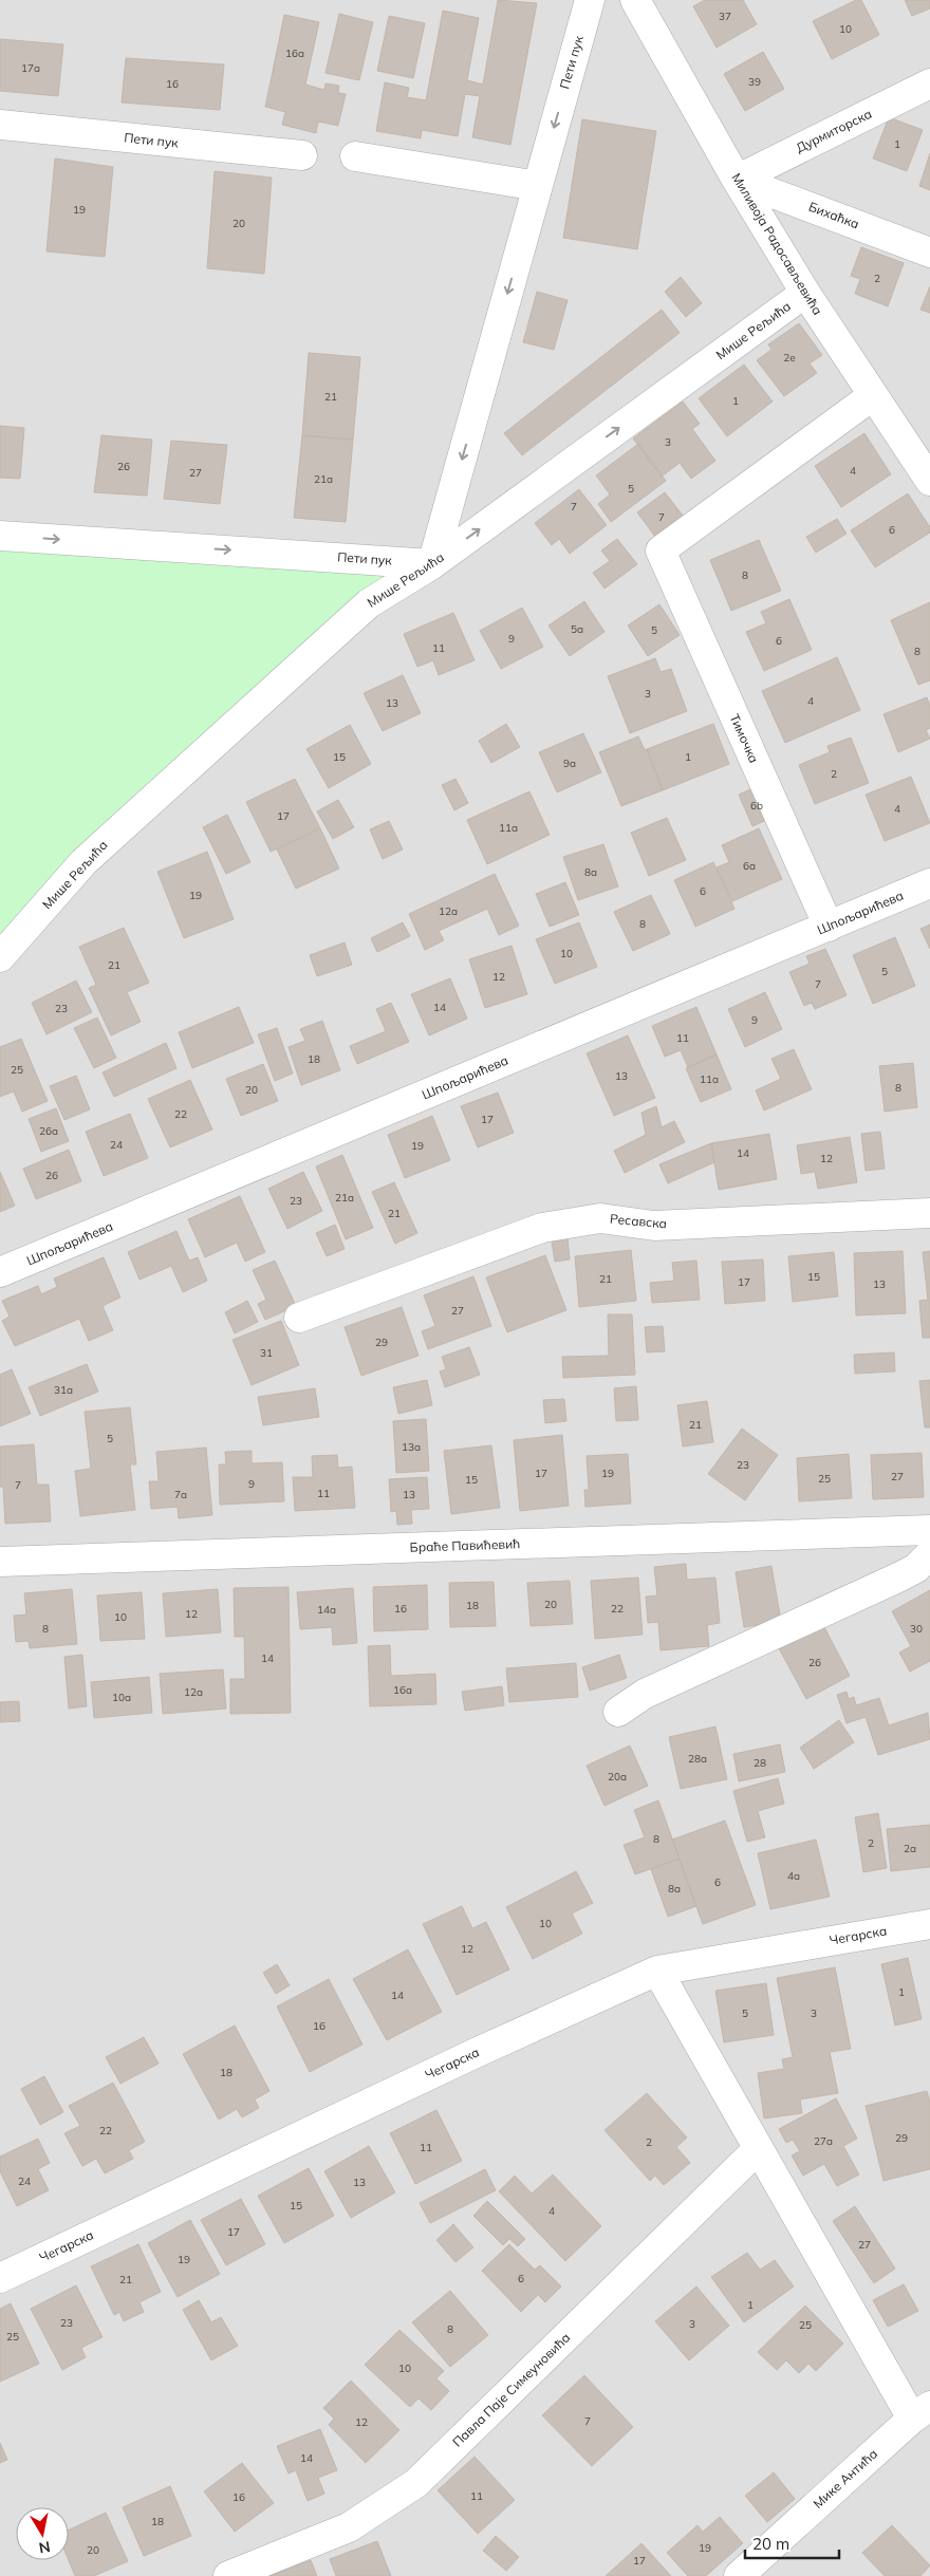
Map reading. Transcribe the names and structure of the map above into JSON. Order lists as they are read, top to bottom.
{
  "streets": {
    "street": [
      "Пети пук",
      "Дурмиторска",
      "Бихаћка",
      "Миливоја Радосављевића",
      "Мише Рељића",
      "Тимочка",
      "Шпољарићева",
      "Ресавска",
      "Браће Павићевић",
      "Чегарска",
      "Павла Паје Симеуновића",
      "Мике Антића"
    ]
  },
  "crossings": [
    ["Пети пук", "Мише Рељића"],
    ["Дурмиторска", "Бихаћка"],
    ["Дурмиторска", "Миливоја Радосављевића"],
    ["Бихаћка", "Миливоја Радосављевића"],
    ["Миливоја Радосављевића", "Мише Рељића"],
    ["Миливоја Радосављевића", "Тимочка"],
    ["Тимочка", "Шпољарићева"]
  ],
  "one_way": ["Мише Рељића"],
  "house_numbers": [
    "37",
    "10",
    "16a",
    "17a",
    "39",
    "16",
    "1",
    "19",
    "20",
    "2",
    "2e",
    "21",
    "1",
    "3",
    "26",
    "4",
    "27",
    "21a",
    "5",
    "7",
    "7",
    "6",
    "8",
    "5a",
    "5",
    "9",
    "6",
    "11",
    "8",
    "3",
    "4",
    "13",
    "15",
    "1",
    "9a",
    "2",
    "6b",
    "4",
    "17",
    "11a",
    "6a",
    "8a",
    "6",
    "19",
    "12a",
    "8",
    "10",
    "21",
    "5",
    "12",
    "7",
    "14",
    "23",
    "9",
    "11",
    "18",
    "25",
    "13",
    "11a",
    "8",
    "20",
    "22",
    "17",
    "26a",
    "24",
    "19",
    "14",
    "12",
    "26",
    "21a",
    "23",
    "21",
    "15",
    "21",
    "17",
    "13",
    "27",
    "29",
    "31",
    "31a",
    "21",
    "5",
    "13a",
    "23",
    "17",
    "19",
    "27",
    "25",
    "15",
    "9",
    "7",
    "11",
    "7a",
    "13",
    "20",
    "18",
    "16",
    "22",
    "14a",
    "12",
    "10",
    "8",
    "30",
    "14",
    "26",
    "16a",
    "12a",
    "10a",
    "28a",
    "28",
    "20a",
    "8",
    "2",
    "2a",
    "4a",
    "6",
    "8a",
    "10",
    "12",
    "1",
    "14",
    "5",
    "3",
    "16",
    "18",
    "22",
    "29",
    "27a",
    "2",
    "11",
    "24",
    "13",
    "15",
    "4",
    "17",
    "27",
    "19",
    "6",
    "21",
    "1",
    "23",
    "3",
    "25",
    "8",
    "25",
    "10",
    "7",
    "12",
    "14",
    "11",
    "16",
    "18",
    "19",
    "20",
    "17"
  ],
  "scale_bar": "20 m",
  "north": "bottom"
}
